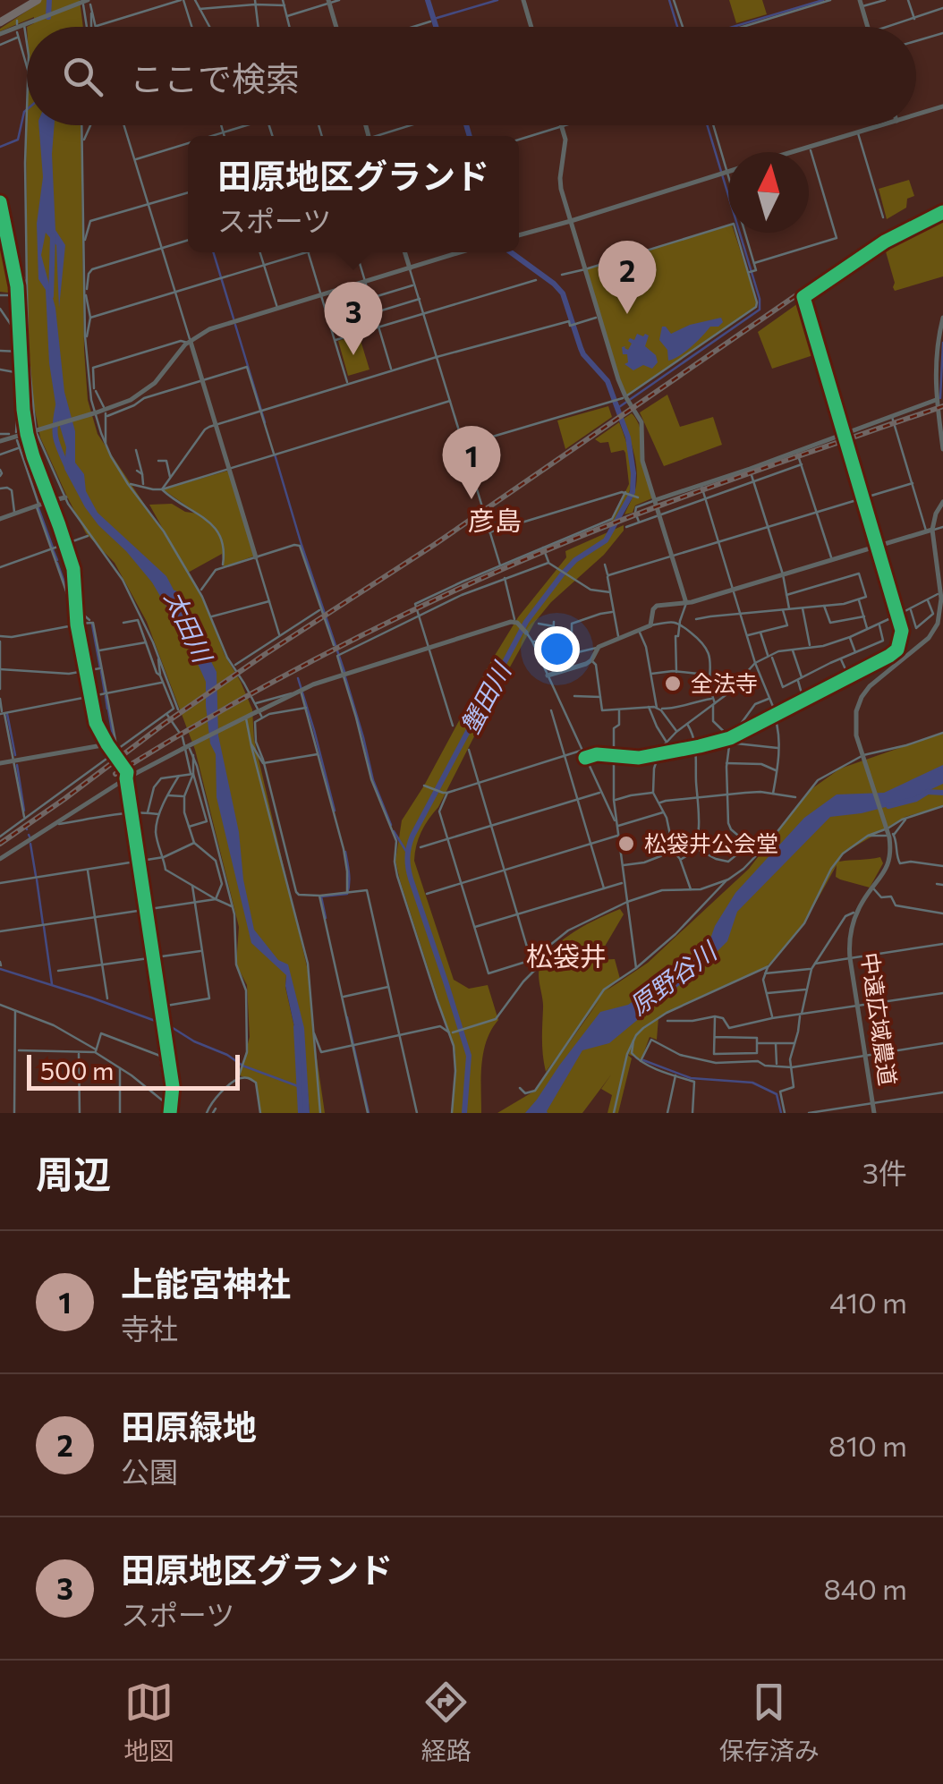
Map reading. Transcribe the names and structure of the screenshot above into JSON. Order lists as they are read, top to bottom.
{
  "streets": {
    "street": ["中遠広域農道"]
  },
  "districts": ["彦島", "松袋井"],
  "water": ["太田川", "蟹田川", "原野谷川"],
  "places": ["全法寺", "松袋井公会堂"],
  "scale_bar": "500 m",
  "north": "top",
  "page": {
    "search": "ここで検索",
    "popup": ["田原地区グランド", "スポーツ"],
    "pins": ["2", "3", "1"],
    "scale": "500 m",
    "heading": ["周辺", "3件"],
    "list": [
      {
        "mark": "1",
        "name": "上能宮神社",
        "note": "寺社",
        "value": "410 m"
      },
      {
        "mark": "2",
        "name": "田原緑地",
        "note": "公園",
        "value": "810 m"
      },
      {
        "mark": "3",
        "name": "田原地区グランド",
        "note": "スポーツ",
        "value": "840 m"
      }
    ],
    "nav": ["地図", "経路", "保存済み"]
  }
}
